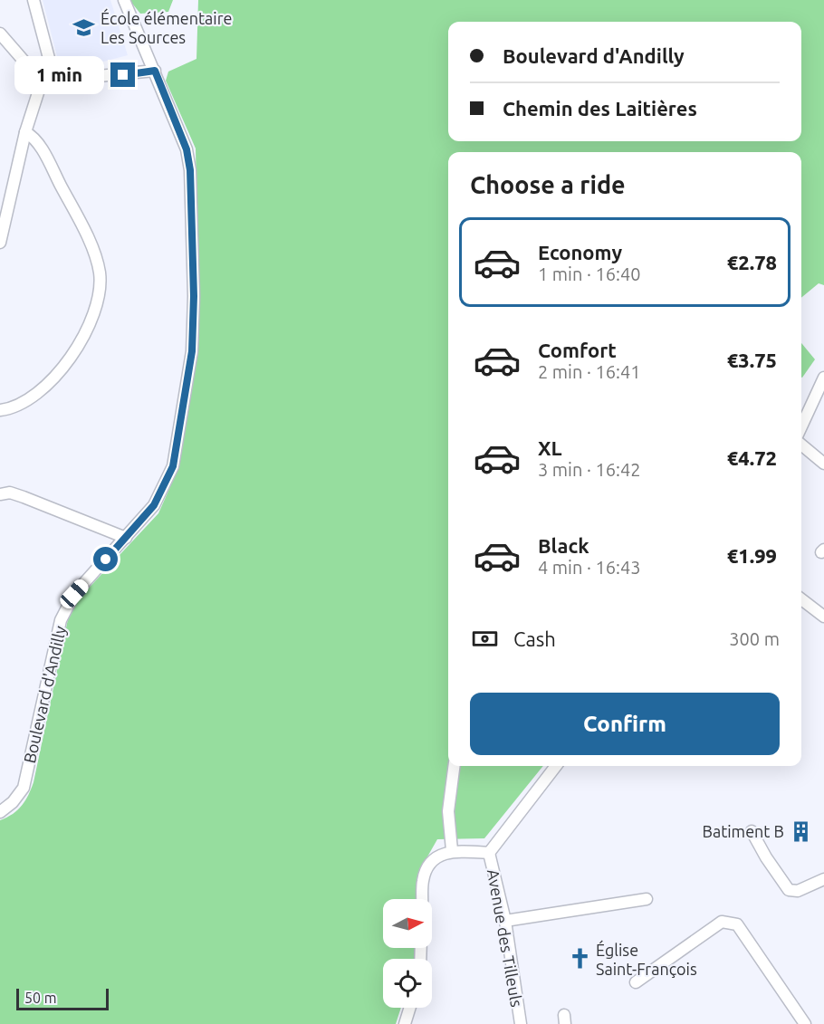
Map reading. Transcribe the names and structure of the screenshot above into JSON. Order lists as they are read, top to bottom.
{
  "streets": {
    "street": ["Boulevard d'Andilly", "Avenue des Tilleuls"]
  },
  "places": {
    "school or university": ["École élémentaire Les Sources"],
    "building": ["Batiment B"],
    "church": ["Église Saint-François"]
  },
  "scale_bar": "50 m",
  "north": "right",
  "page": {
    "banner": ["Boulevard d'Andilly", "Chemin des Laitières"],
    "bubble": "1 min",
    "heading": "Choose a ride",
    "list": [
      {
        "name": "Economy",
        "note": "1 min · 16:40",
        "value": "€2.78"
      },
      {
        "name": "Comfort",
        "note": "2 min · 16:41",
        "value": "€3.75"
      },
      {
        "name": "XL",
        "note": "3 min · 16:42",
        "value": "€4.72"
      },
      {
        "name": "Black",
        "note": "4 min · 16:43",
        "value": "€1.99"
      }
    ],
    "pay": ["Cash", "300 m"],
    "buttons": "Confirm",
    "scale": "50 m"
  }
}
